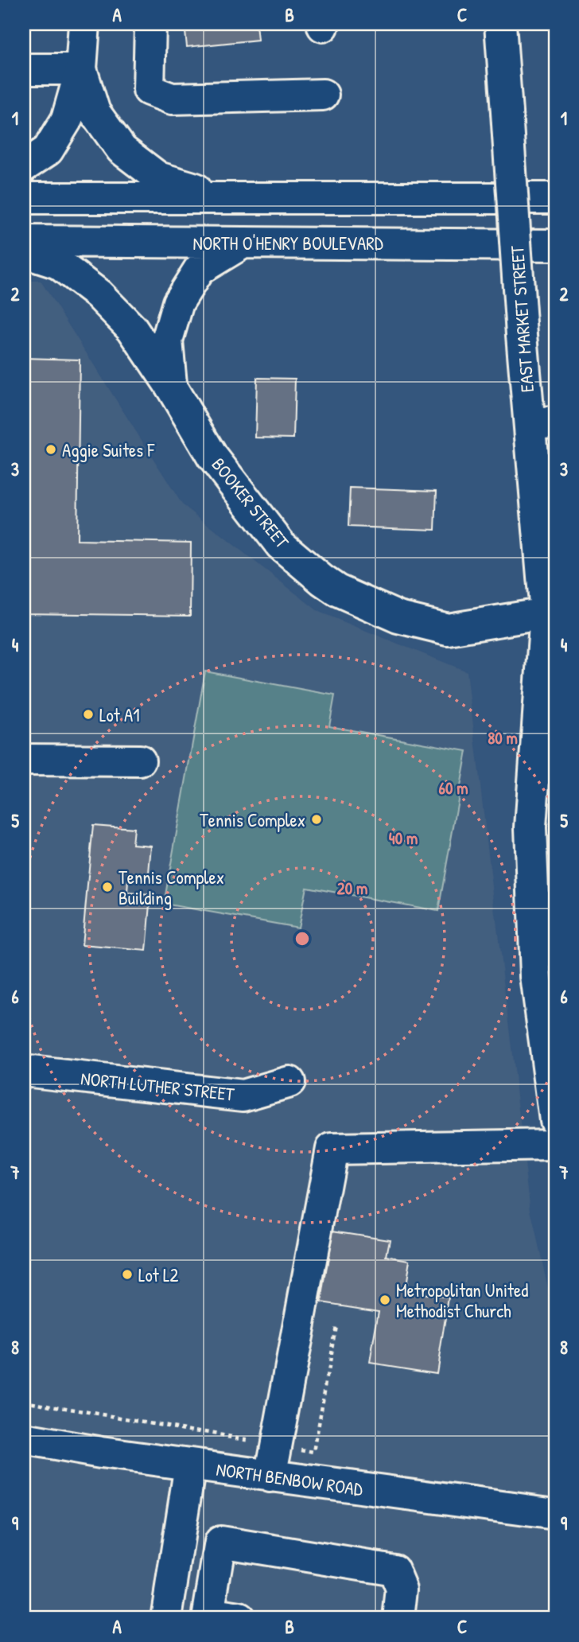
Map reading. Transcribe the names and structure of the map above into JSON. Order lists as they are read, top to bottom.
{
  "streets": {
    "main road": [
      "NORTH O'HENRY BOULEVARD",
      "EAST MARKET STREET",
      "BOOKER STREET",
      "NORTH LUTHER STREET",
      "NORTH BENBOW ROAD"
    ]
  },
  "crossings": [
    ["EAST MARKET STREET", "BOOKER STREET"]
  ],
  "places": [
    "Aggie Suites F",
    "Lot A1",
    "Tennis Complex",
    "Tennis Complex Building",
    "Lot L2",
    "Metropolitan United Methodist Church"
  ],
  "grid": {
    "columns": ["A", "B", "C"],
    "rows": [
      "1",
      "2",
      "3",
      "4",
      "5",
      "6",
      "7",
      "8",
      "9"
    ]
  },
  "rings": [
    "80 m",
    "60 m",
    "40 m",
    "20 m"
  ]
}
